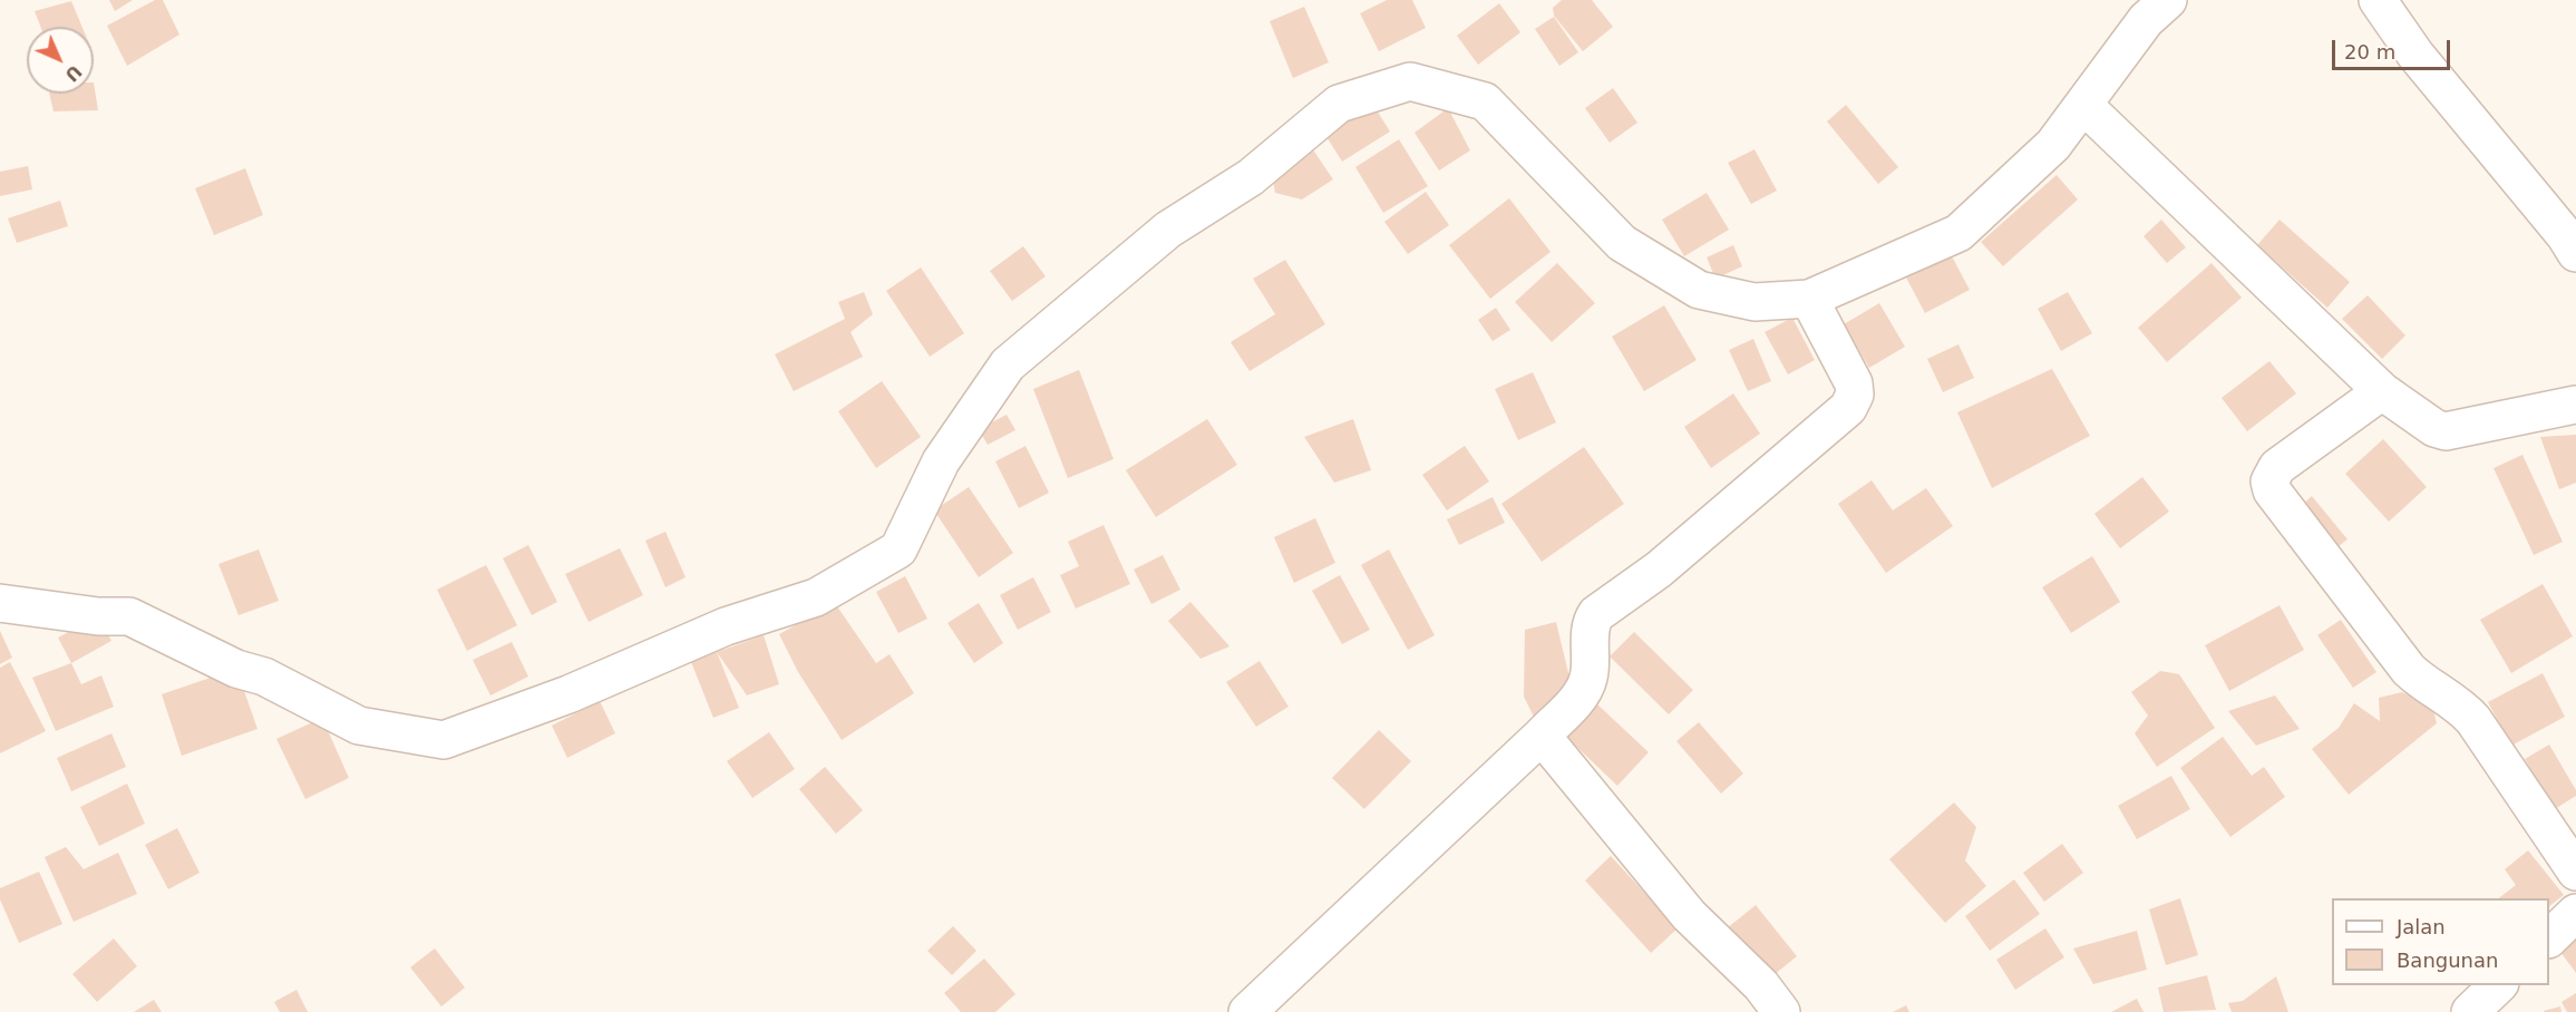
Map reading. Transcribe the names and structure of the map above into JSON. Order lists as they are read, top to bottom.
{
  "legend": ["Jalan", "Bangunan"],
  "scale_bar": "20 m",
  "north": "bottom right"
}
